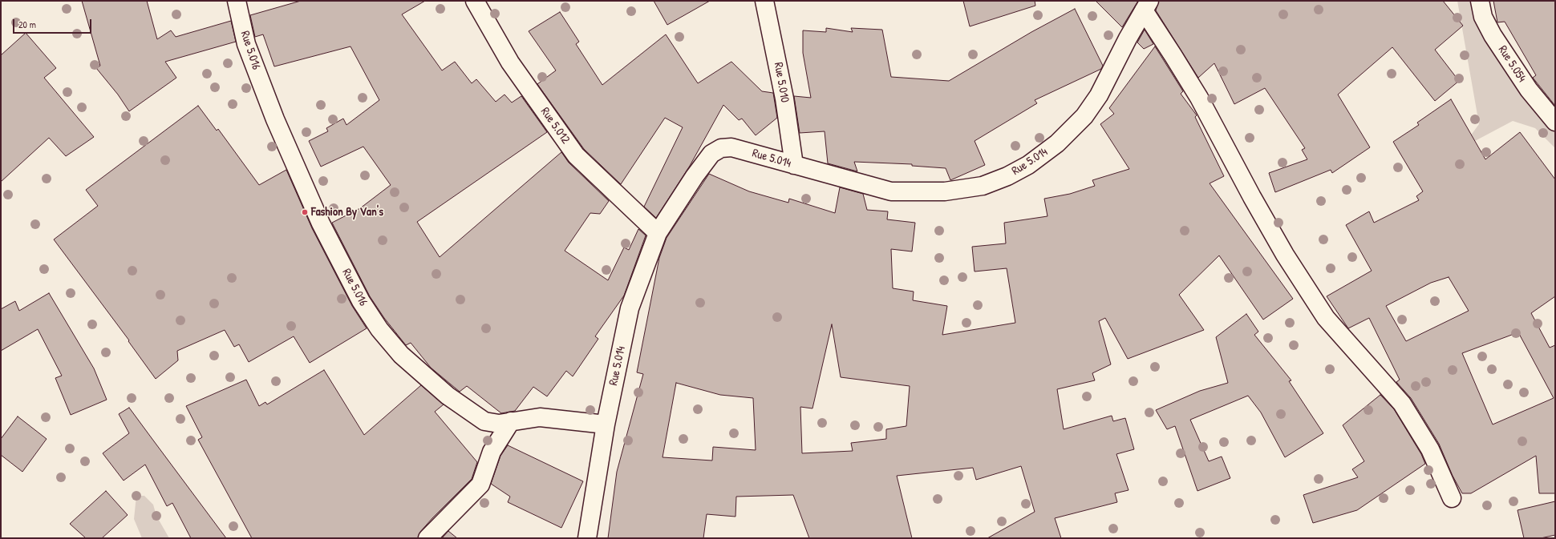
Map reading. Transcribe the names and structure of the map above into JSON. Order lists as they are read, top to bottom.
{
  "streets": {
    "street": [
      "Rue 5.016",
      "Rue 5.054",
      "Rue 5.010",
      "Rue 5.012",
      "Rue 5.014"
    ]
  },
  "crossings": [
    ["Rue 5.016", "Rue 5.014"],
    ["Rue 5.010", "Rue 5.014"],
    ["Rue 5.012", "Rue 5.014"]
  ],
  "places": ["Fashion By Van's"],
  "scale_bar": "20 m"
}
